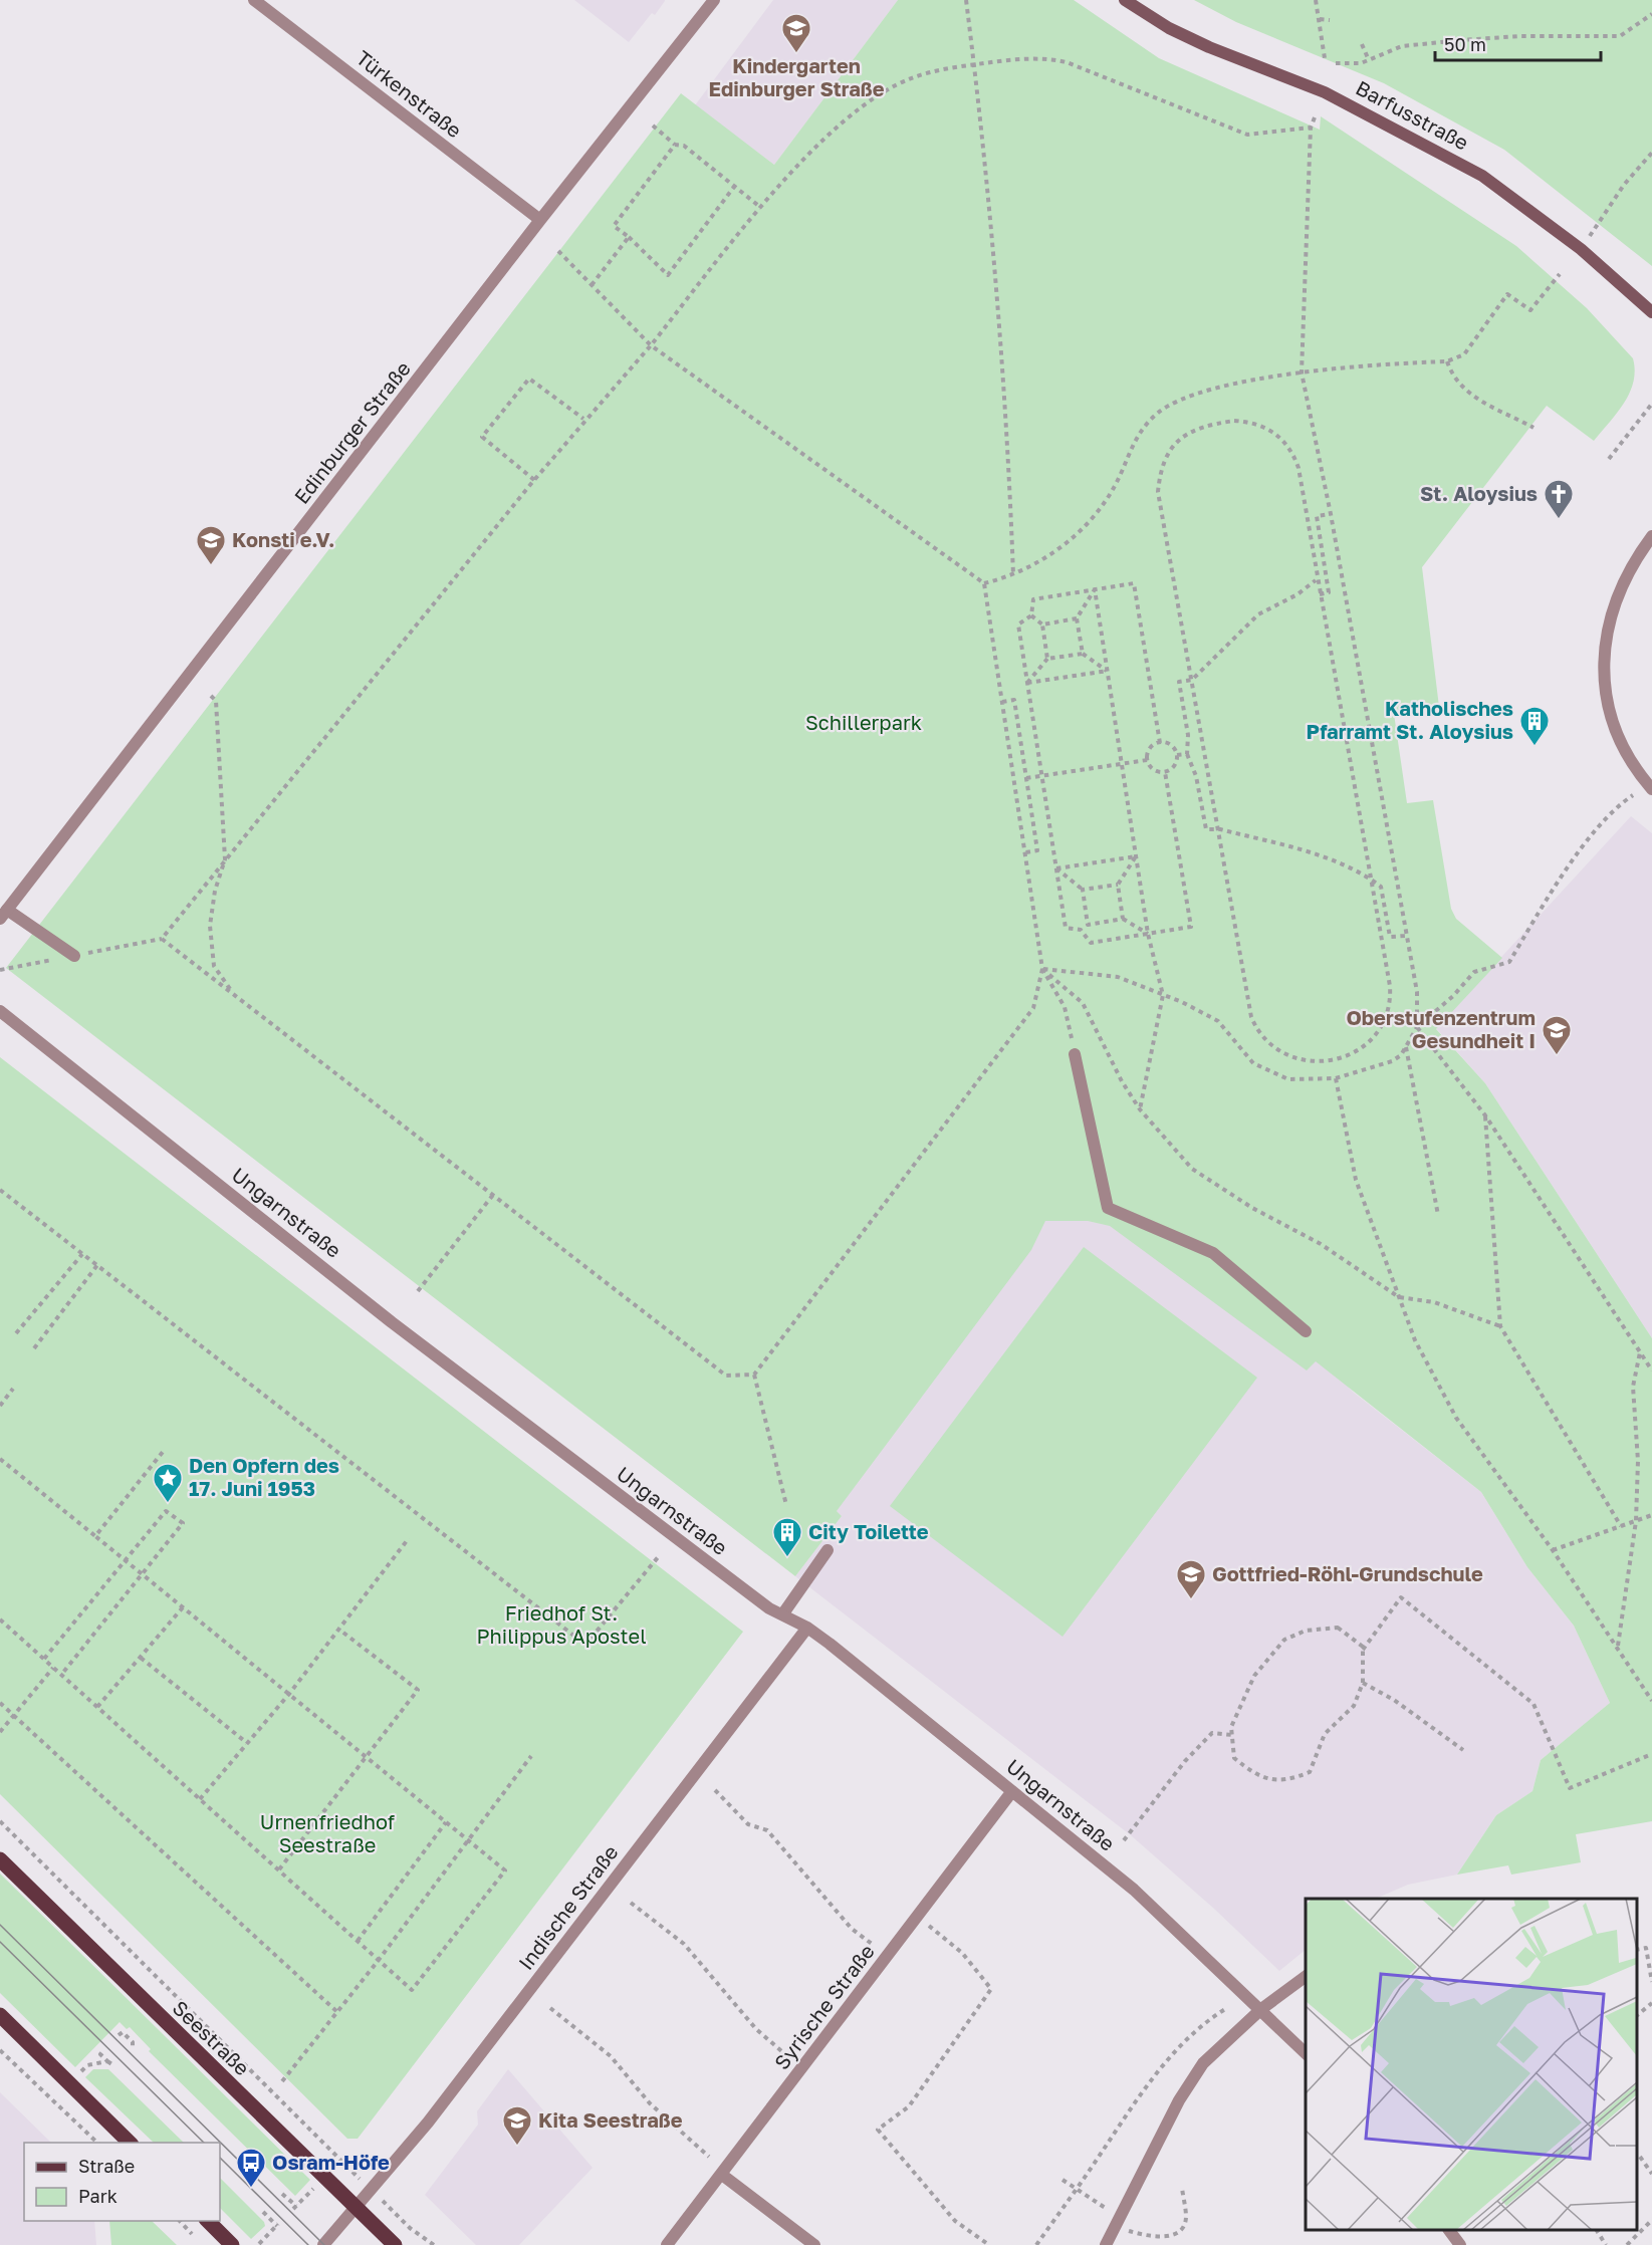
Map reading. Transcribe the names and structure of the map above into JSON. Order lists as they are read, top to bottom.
{
  "streets": {
    "main road": ["Barfusstraße", "Seestraße"],
    "street": [
      "Türkenstraße",
      "Edinburger Straße",
      "Ungarnstraße",
      "Indische Straße",
      "Syrische Straße"
    ]
  },
  "crossings": [
    ["Türkenstraße", "Edinburger Straße"],
    ["Ungarnstraße", "Indische Straße"],
    ["Ungarnstraße", "Syrische Straße"],
    ["Indische Straße", "Seestraße"]
  ],
  "parks": ["Schillerpark", "Friedhof St. Philippus Apostel", "Urnenfriedhof Seestraße"],
  "places": {
    "school or university": [
      "Kindergarten Edinburger Straße",
      "Konsti e.V.",
      "Oberstufenzentrum Gesundheit I",
      "Gottfried-Röhl-Grundschule",
      "Kita Seestraße"
    ],
    "church": ["St. Aloysius"],
    "building": ["Katholisches Pfarramt St. Aloysius", "City Toilette"],
    "place": ["Den Opfern des 17. Juni 1953"],
    "bus stop": ["Osram-Höfe"]
  },
  "legend": ["Straße", "Park"],
  "scale_bar": "50 m"
}
